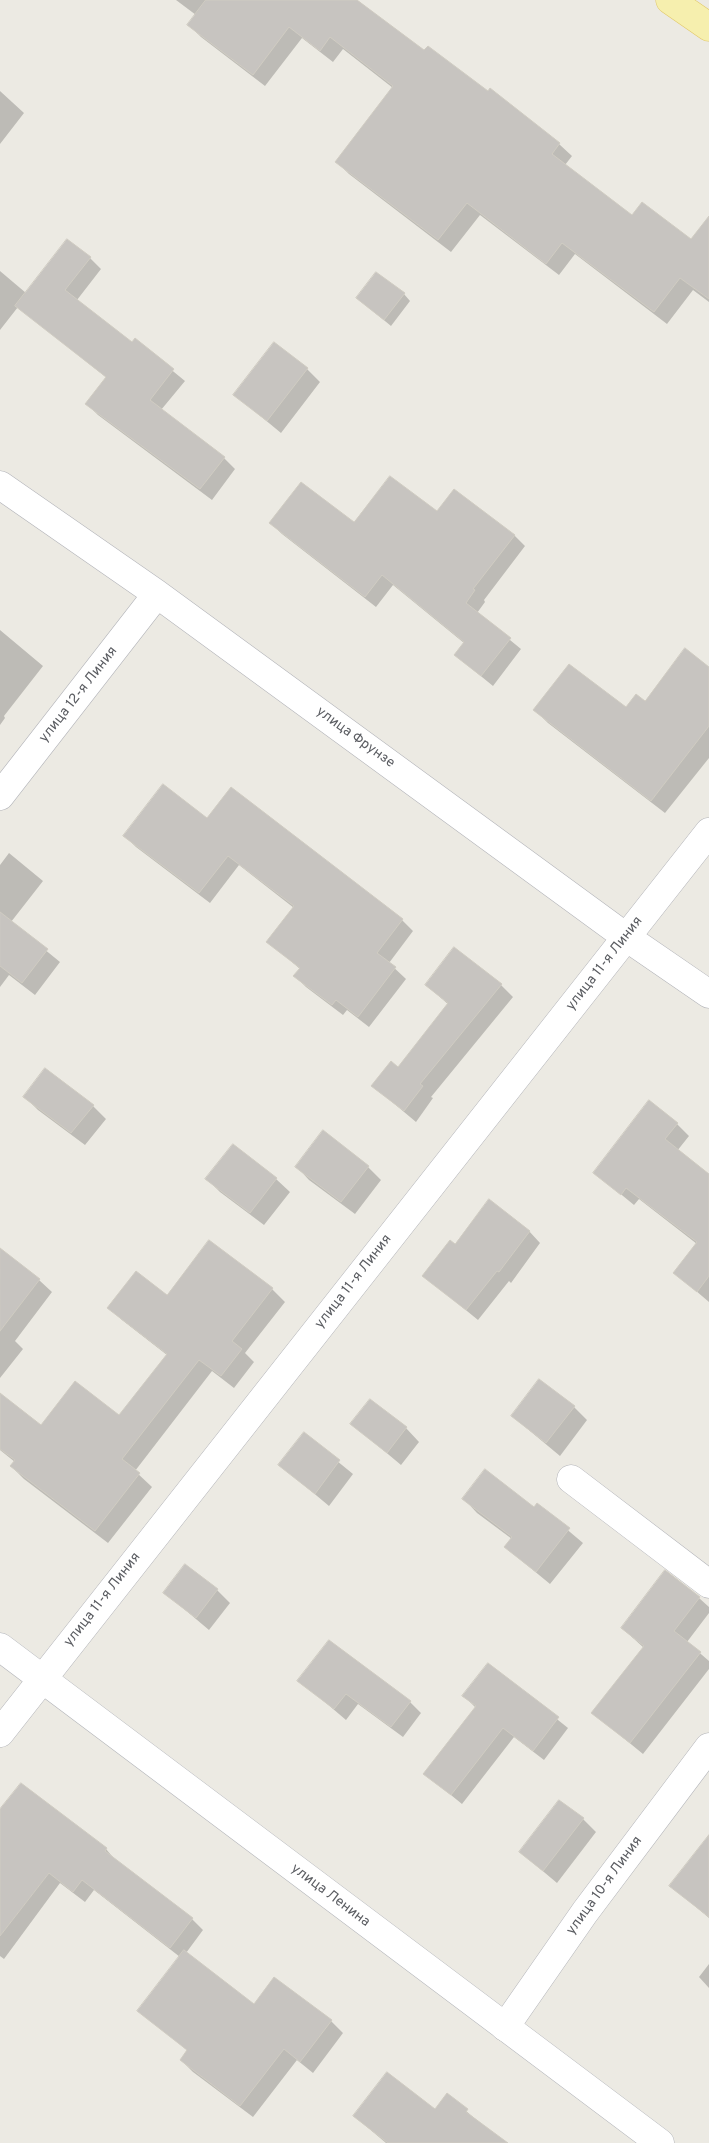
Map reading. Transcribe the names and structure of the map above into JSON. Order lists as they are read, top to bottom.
{
  "streets": {
    "street": [
      "улица 12-я Линия",
      "улица Фрунзе",
      "улица 11-я Линия",
      "улица 10-я Линия",
      "улица Ленина"
    ]
  },
  "crossings": [
    ["улица 12-я Линия", "улица Фрунзе"],
    ["улица Фрунзе", "улица 11-я Линия"],
    ["улица 11-я Линия", "улица Ленина"],
    ["улица 10-я Линия", "улица Ленина"]
  ]
}
